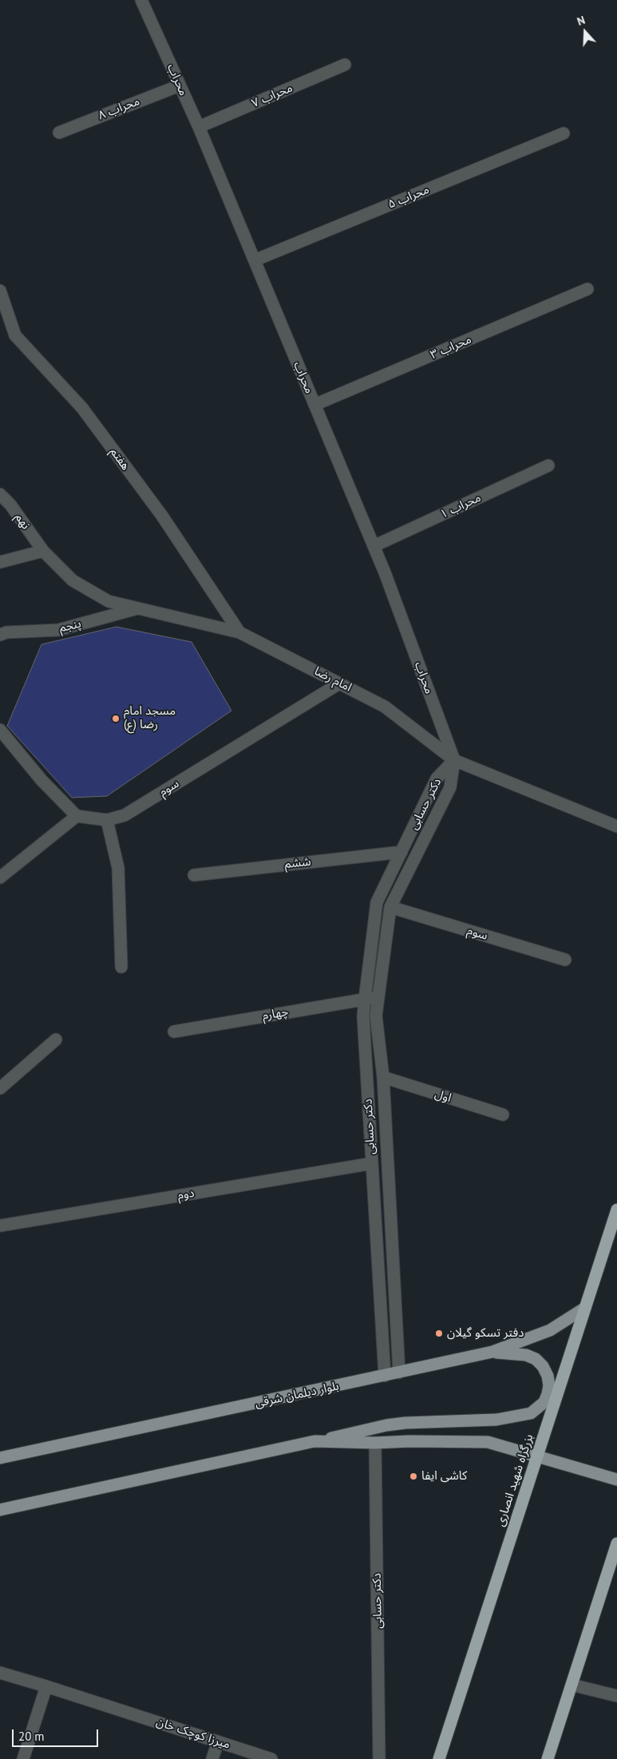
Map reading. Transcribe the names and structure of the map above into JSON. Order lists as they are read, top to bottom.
{
  "streets": {
    "highway": ["بزرگراه شهید انصاری"],
    "main road": ["بلوار دیلمان شرقی"],
    "street": [
      "محراب",
      "محراب ۷",
      "محراب ۸",
      "محراب ۵",
      "محراب ۳",
      "هفتم",
      "محراب ۱",
      "نهم",
      "پنجم",
      "امام رضا",
      "سوم",
      "دکتر حسابی",
      "ششم",
      "چهارم",
      "اول",
      "دوم",
      "میرزا کوچک خان"
    ]
  },
  "crossings": [
    ["محراب", "محراب ۷"],
    ["محراب", "محراب ۸"],
    ["محراب", "محراب ۵"],
    ["محراب", "محراب ۳"],
    ["محراب", "محراب ۱"],
    ["محراب", "امام رضا"],
    ["محراب", "دکتر حسابی"],
    ["هفتم", "امام رضا"],
    ["نهم", "امام رضا"],
    ["پنجم", "امام رضا"],
    ["امام رضا", "سوم"],
    ["امام رضا", "دکتر حسابی"],
    ["سوم", "دکتر حسابی"],
    ["دکتر حسابی", "ششم"],
    ["دکتر حسابی", "چهارم"],
    ["دکتر حسابی", "اول"],
    ["دکتر حسابی", "دوم"],
    ["دکتر حسابی", "بلوار دیلمان شرقی"],
    ["بلوار دیلمان شرقی", "بزرگراه شهید انصاری"]
  ],
  "places": ["مسجد امام رضا (ع)", "دفتر تسکو گیلان", "کاشی ایفا"],
  "scale_bar": "20 m",
  "north": "top"
}
